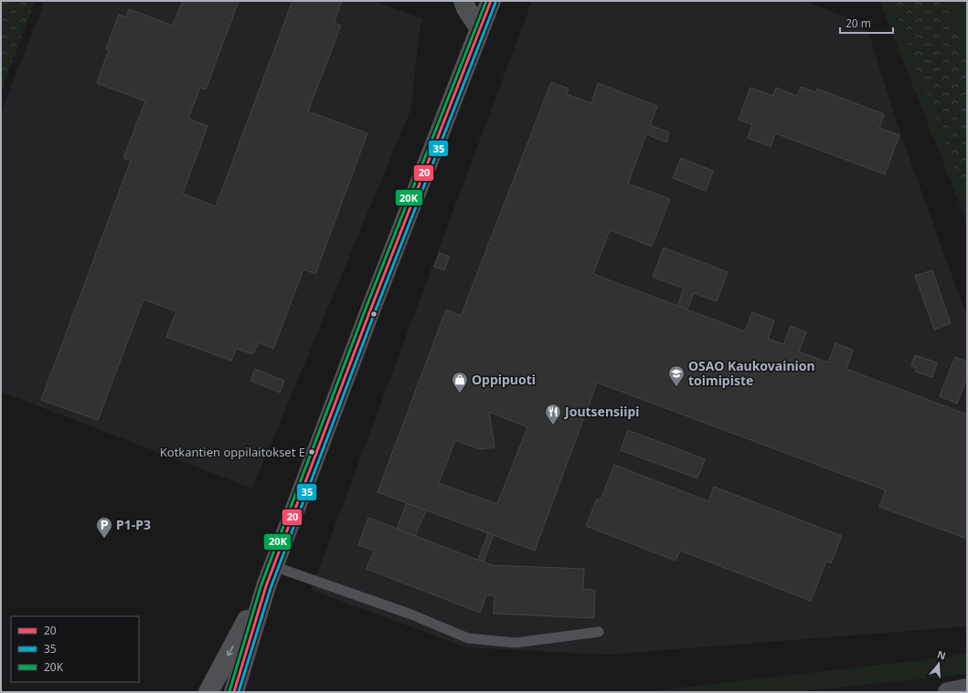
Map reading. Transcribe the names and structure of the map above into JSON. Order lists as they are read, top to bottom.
{
  "places": {
    "school or university": ["OSAO Kaukovainion toimipiste"],
    "shop": ["Oppipuoti"],
    "restaurant": ["Joutsensiipi"],
    "other": ["Kotkantien oppilaitokset E"],
    "parking": ["P1-P3"]
  },
  "lines": ["transit line 20", "transit line 20K", "transit line 35"],
  "legend": ["20", "35", "20K"],
  "scale_bar": "20 m",
  "north": "top"
}
